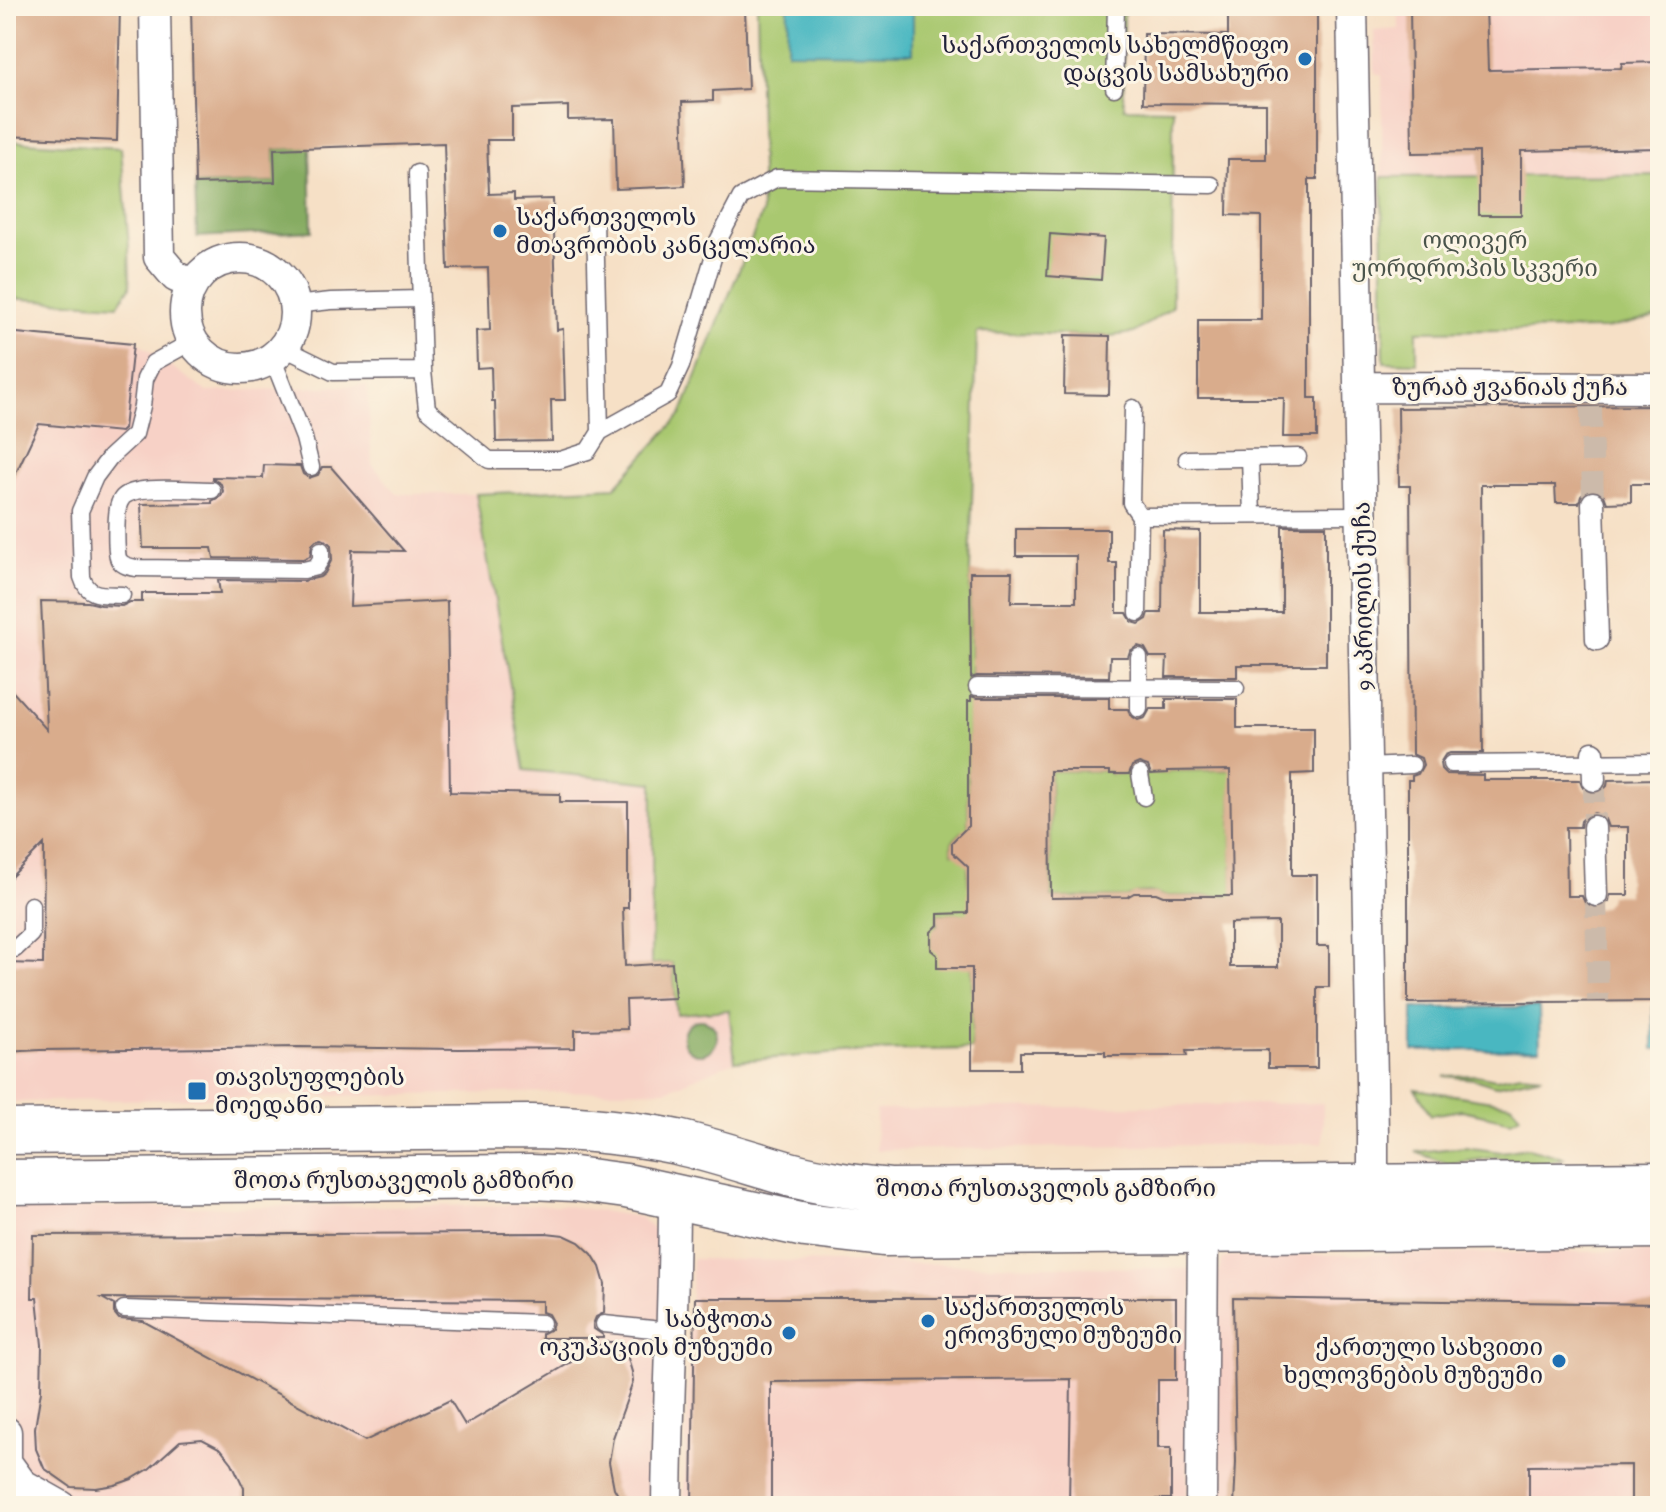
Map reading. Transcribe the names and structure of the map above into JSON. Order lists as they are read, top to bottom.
{
  "streets": {
    "main road": ["შოთა რუსთაველის გამზირი"],
    "street": ["ზურაბ ჟვანიას ქუჩა", "9 აპრილის ქუჩა"]
  },
  "crossings": [
    ["ზურაბ ჟვანიას ქუჩა", "9 აპრილის ქუჩა"],
    ["9 აპრილის ქუჩა", "შოთა რუსთაველის გამზირი"]
  ],
  "parks": ["ოლივერ უორდროპის სკვერი"],
  "places": {
    "other": [
      "საქართველოს სახელმწიფო დაცვის სამსახური",
      "საქართველოს მთავრობის კანცელარია",
      "საქართველოს ეროვნული მუზეუმი",
      "საბჭოთა ოკუპაციის მუზეუმი",
      "ქართული სახვითი ხელოვნების მუზეუმი"
    ],
    "transit": ["თავისუფლების მოედანი"]
  }
}
